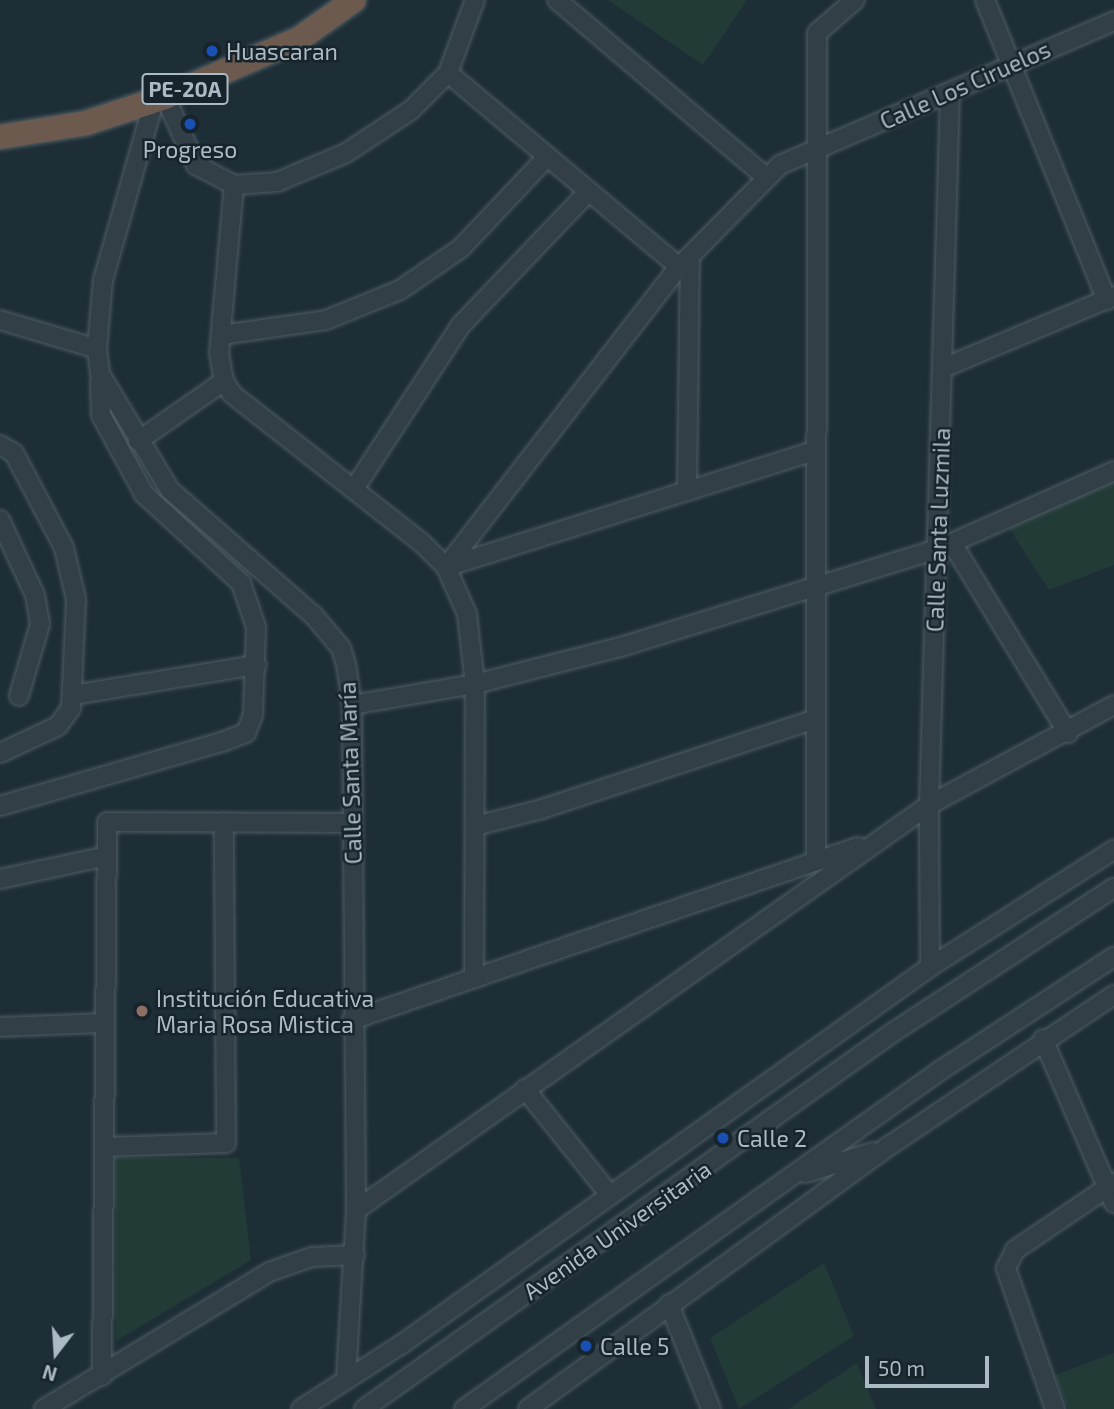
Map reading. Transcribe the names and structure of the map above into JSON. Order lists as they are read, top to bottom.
{
  "streets": {
    "highway": ["PE-20A"],
    "street": [
      "Calle Los Ciruelos",
      "Calle Santa Luzmila",
      "Calle Santa María",
      "Avenida Universitaria"
    ]
  },
  "crossings": [
    ["Calle Los Ciruelos", "Calle Santa Luzmila"],
    ["PE-20A", "Calle Santa María"]
  ],
  "places": [
    "Huascaran",
    "Progreso",
    "Institución Educativa Maria Rosa Mistica",
    "Calle 2",
    "Calle 5"
  ],
  "scale_bar": "50 m",
  "north": "bottom"
}
